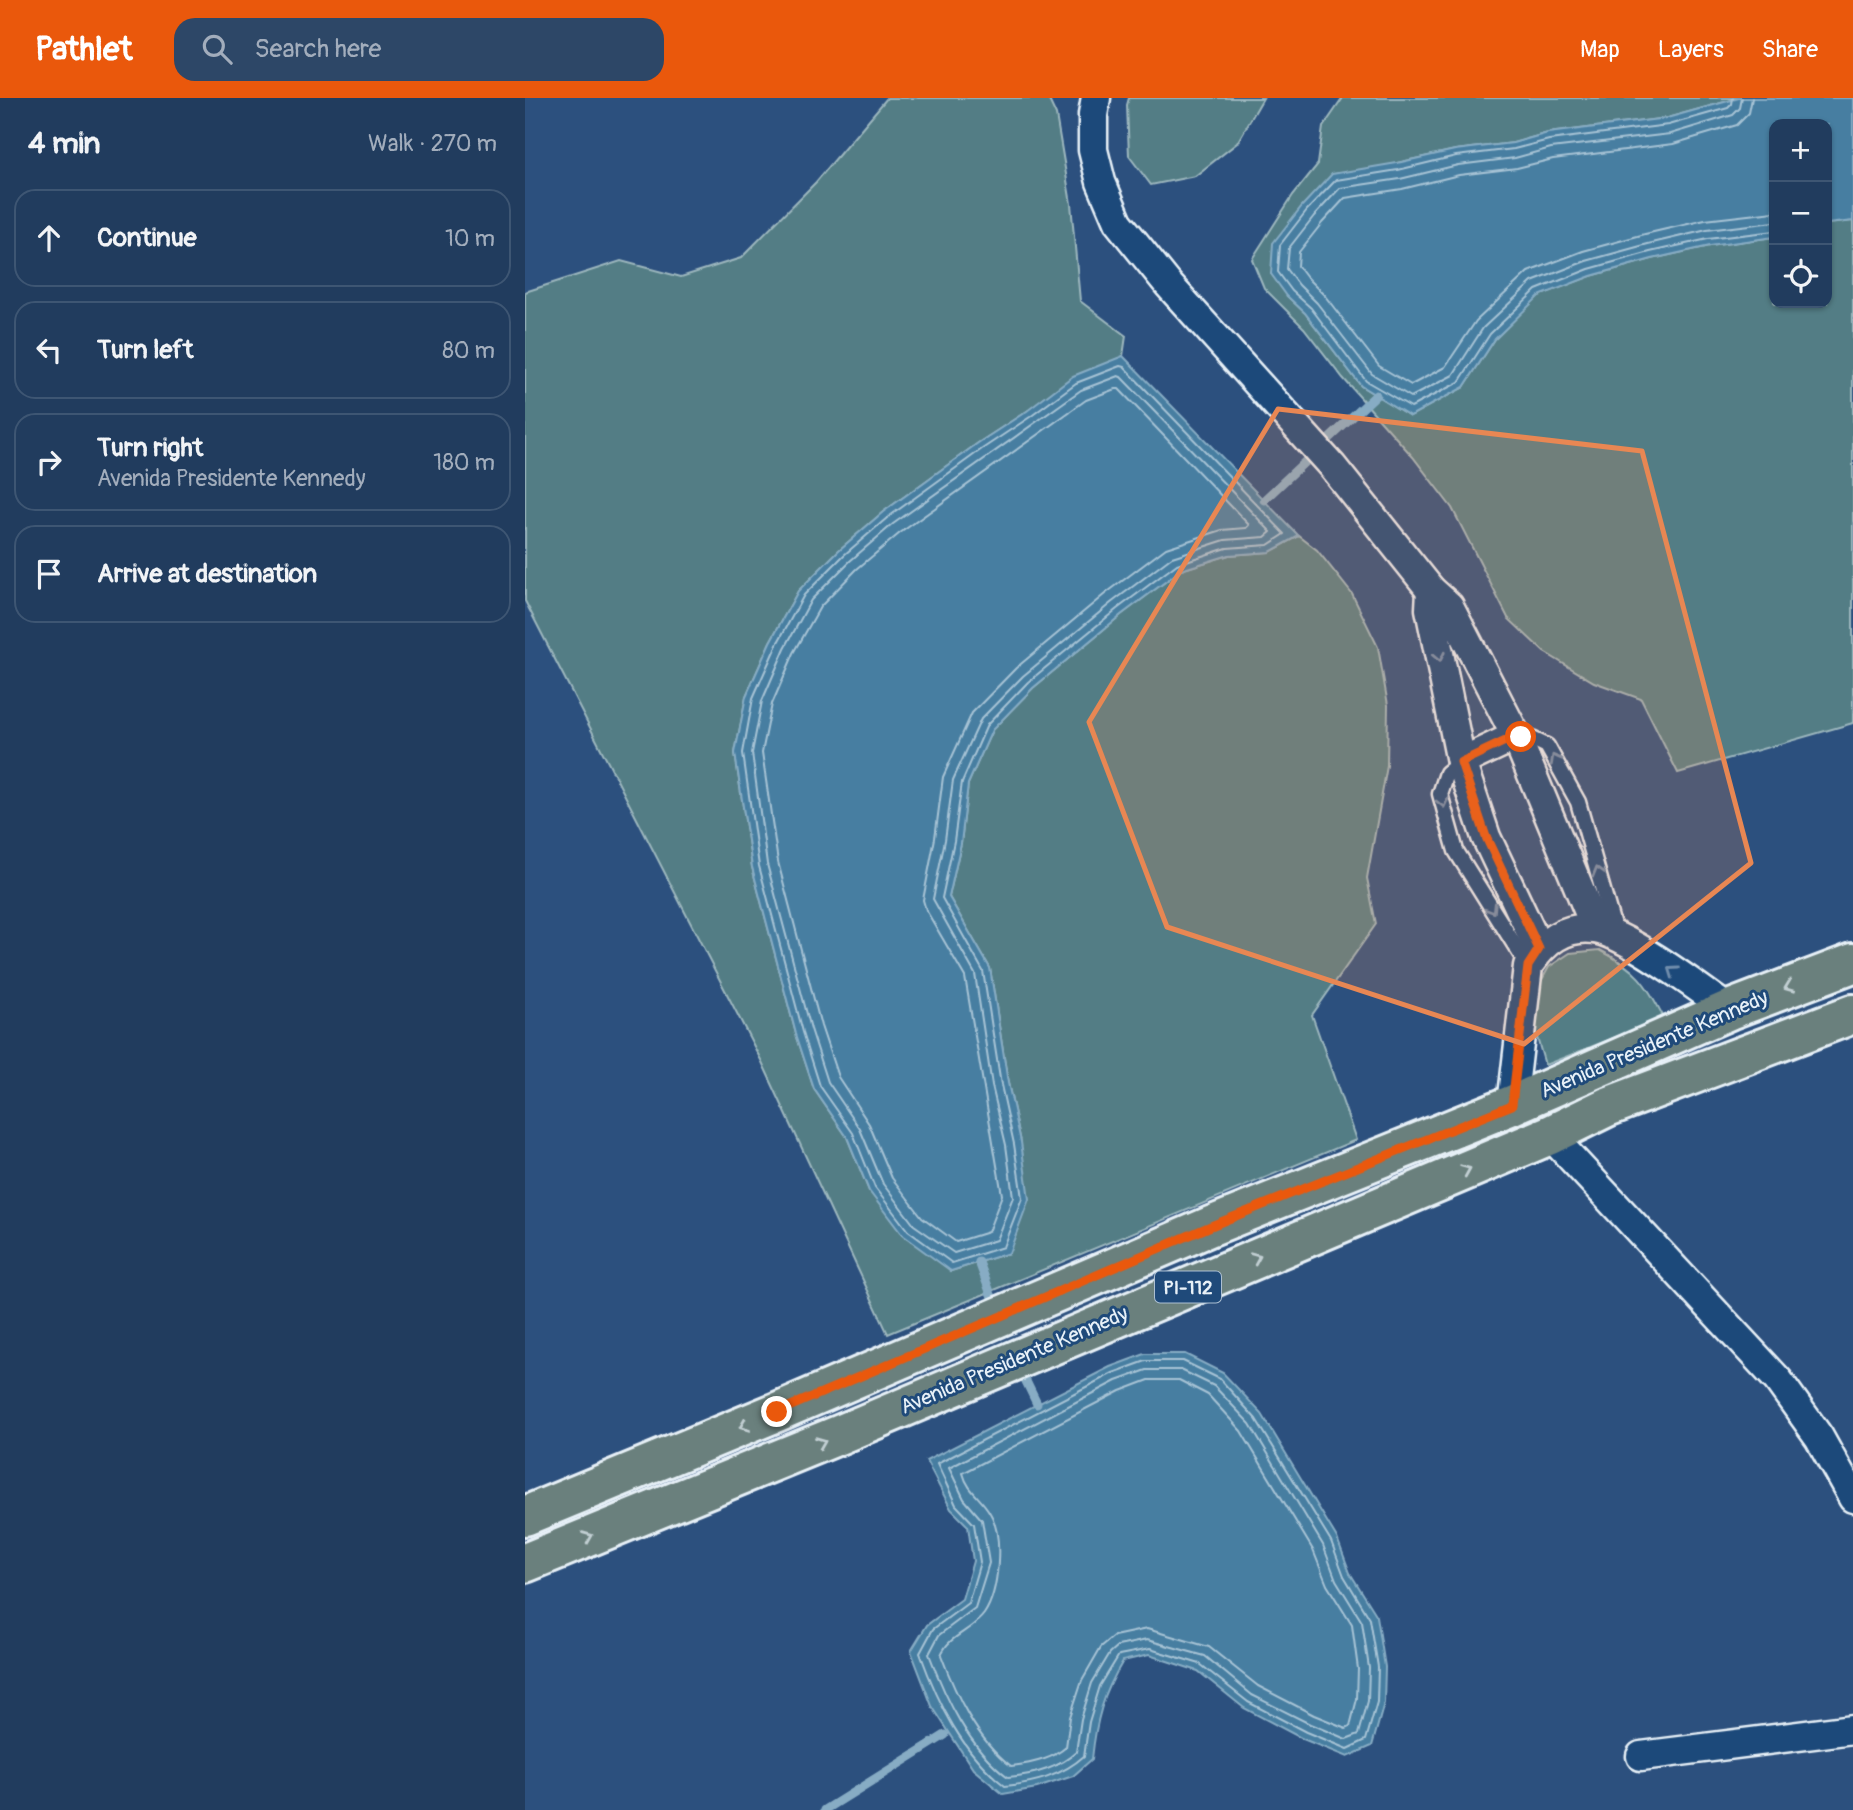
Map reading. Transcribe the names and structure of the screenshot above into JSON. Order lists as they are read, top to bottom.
{
  "streets": {
    "main road": ["Avenida Presidente Kennedy", "PI-112"]
  },
  "page": {
    "header": "Pathlet",
    "search": "Search here",
    "nav": ["Map", "Layers", "Share"],
    "heading": ["4 min", "Walk · 270 m"],
    "map_buttons": ["+", "−"],
    "list": [
      ["Continue", "10 m"],
      ["Turn left", "80 m"],
      ["Turn right", "Avenida Presidente Kennedy", "180 m"],
      "Arrive at destination"
    ]
  }
}
